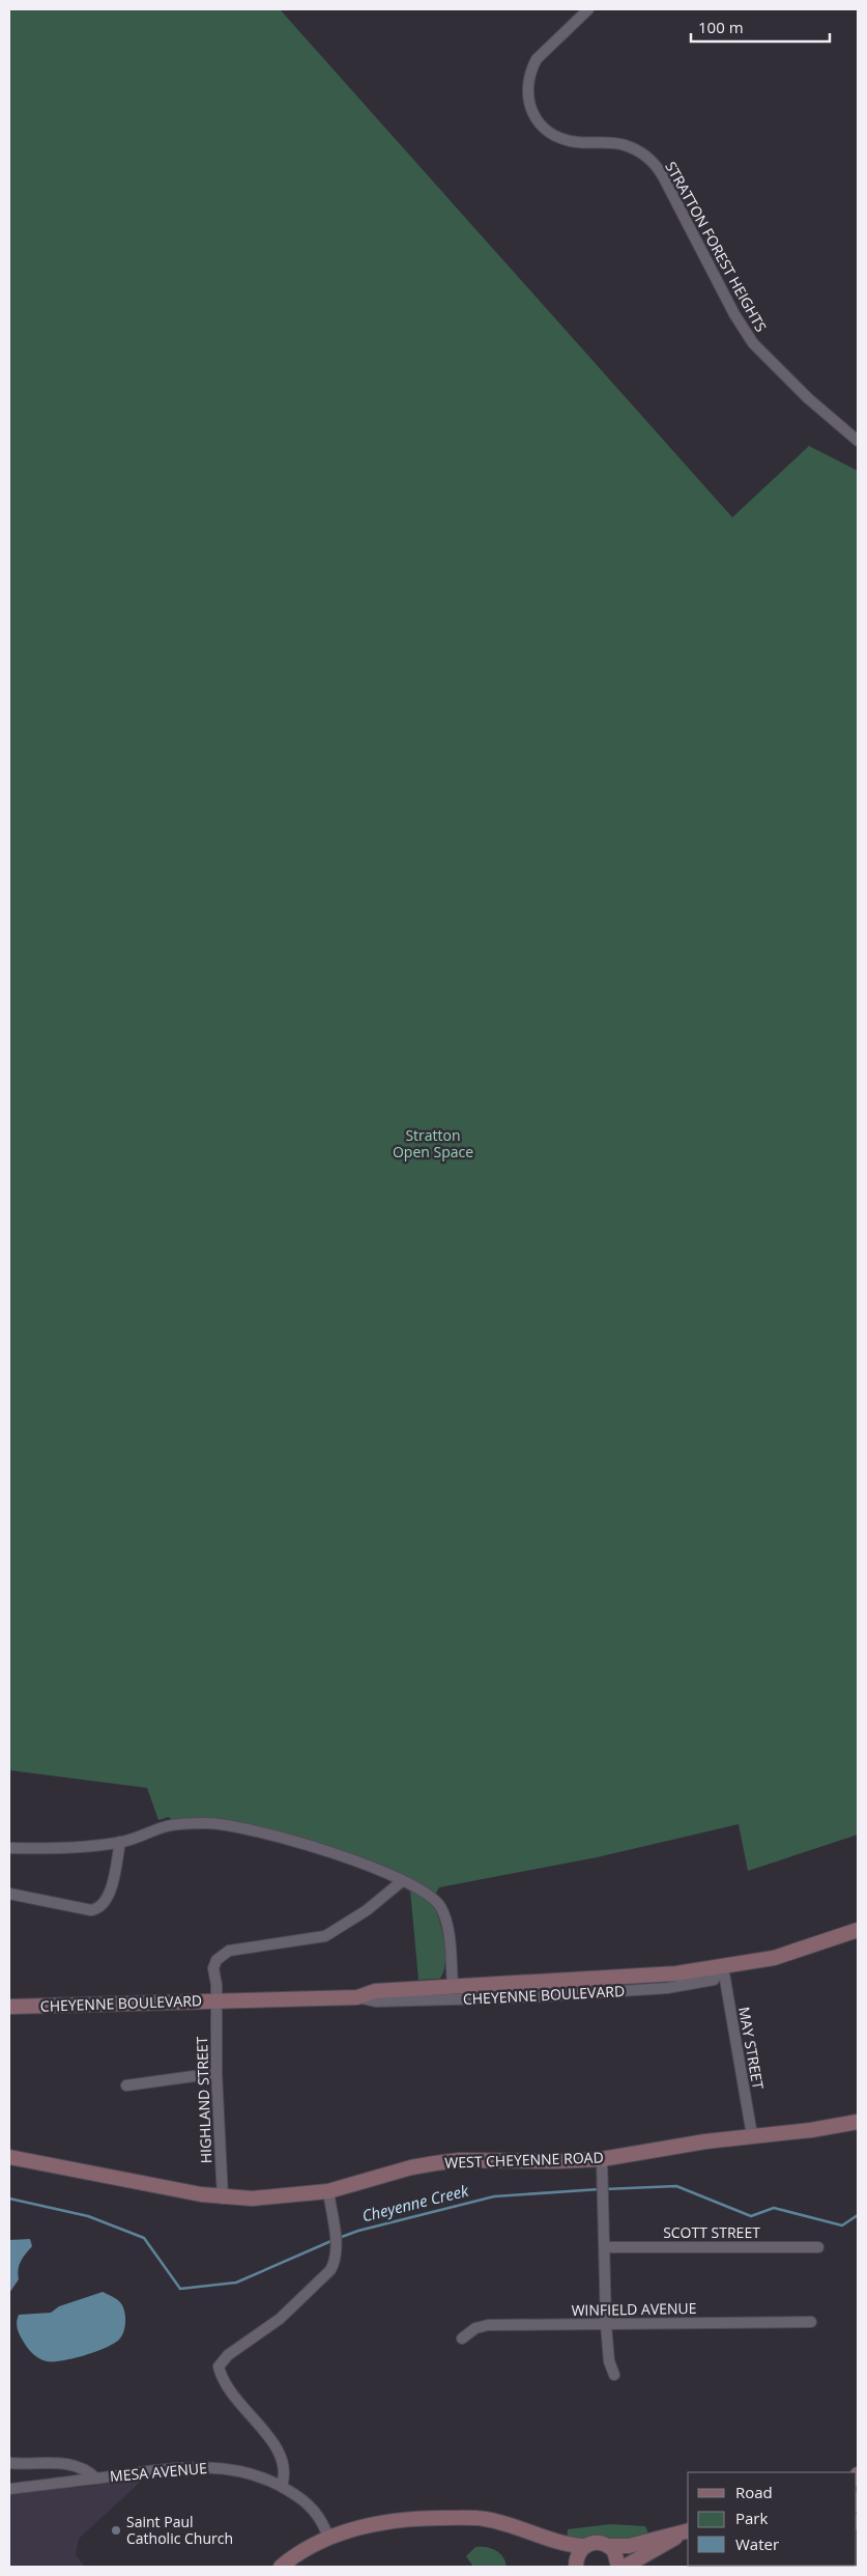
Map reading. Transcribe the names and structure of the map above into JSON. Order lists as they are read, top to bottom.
{
  "streets": {
    "street": [
      "STRATTON FOREST HEIGHTS",
      "CHEYENNE BOULEVARD",
      "MAY STREET",
      "HIGHLAND STREET",
      "WEST CHEYENNE ROAD",
      "SCOTT STREET",
      "WINFIELD AVENUE",
      "MESA AVENUE"
    ]
  },
  "crossings": [
    ["CHEYENNE BOULEVARD", "MAY STREET"],
    ["CHEYENNE BOULEVARD", "HIGHLAND STREET"],
    ["MAY STREET", "WEST CHEYENNE ROAD"],
    ["HIGHLAND STREET", "WEST CHEYENNE ROAD"]
  ],
  "water": ["Cheyenne Creek"],
  "parks": ["Stratton Open Space"],
  "places": ["Saint Paul Catholic Church"],
  "legend": ["Road", "Park", "Water"],
  "scale_bar": "100 m"
}
